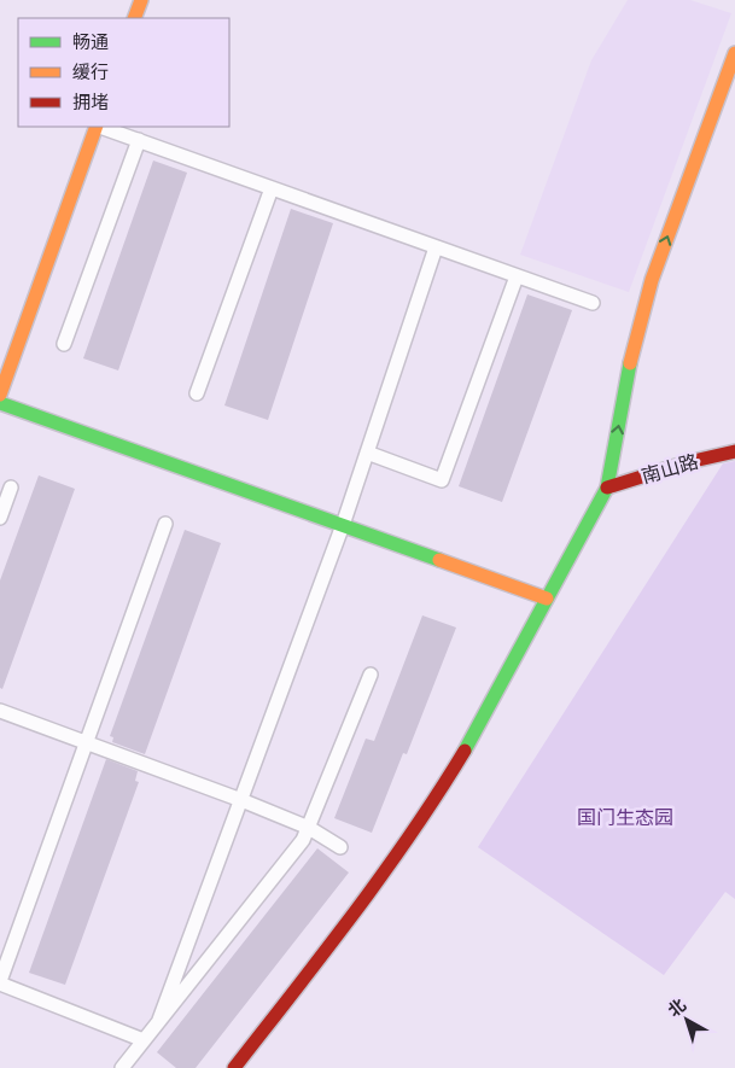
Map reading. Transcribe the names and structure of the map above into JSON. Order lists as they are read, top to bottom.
{
  "streets": {
    "street": ["南山路"]
  },
  "parks": ["国门生态园"],
  "legend": ["畅通", "缓行", "拥堵"],
  "north": "top left"
}
